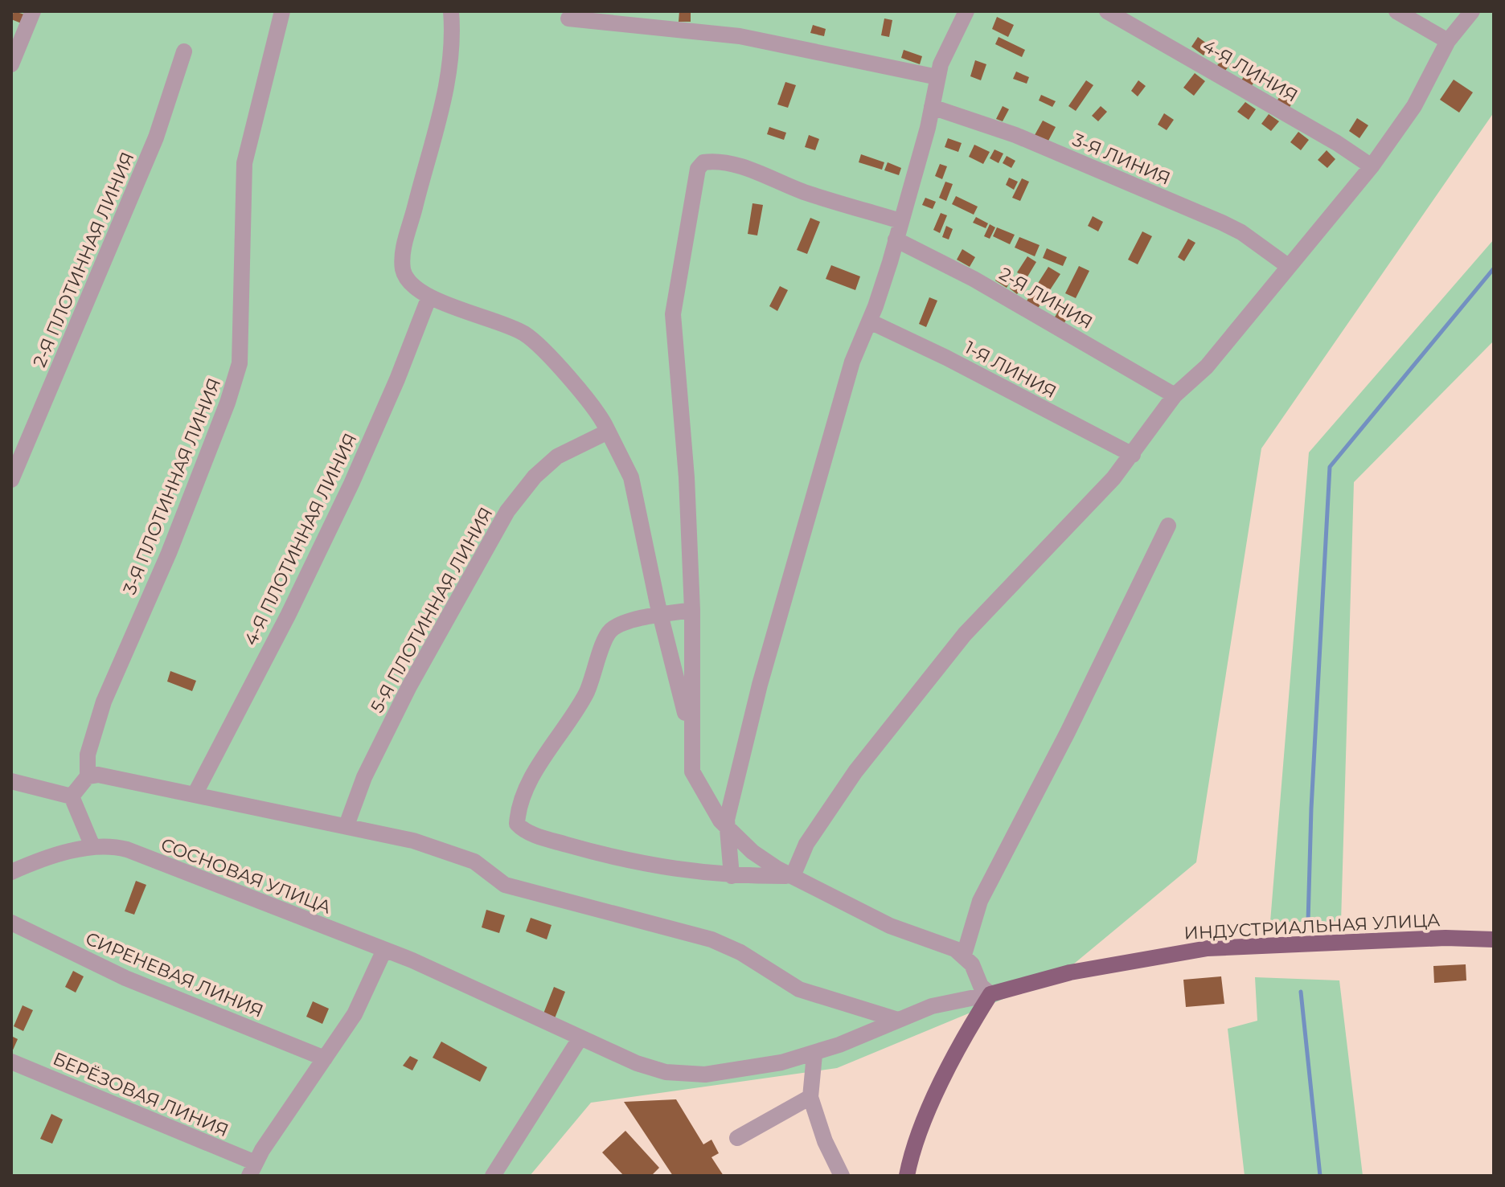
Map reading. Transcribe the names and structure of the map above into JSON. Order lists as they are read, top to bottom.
{
  "streets": {
    "main road": ["ИНДУСТРИАЛЬНАЯ УЛИЦА"],
    "street": [
      "4-Я ЛИНИЯ",
      "3-Я ЛИНИЯ",
      "2-Я ПЛОТИННАЯ ЛИНИЯ",
      "2-Я ЛИНИЯ",
      "1-Я ЛИНИЯ",
      "3-Я ПЛОТИННАЯ ЛИНИЯ",
      "4-Я ПЛОТИННАЯ ЛИНИЯ",
      "5-Я ПЛОТИННАЯ ЛИНИЯ",
      "СОСНОВАЯ УЛИЦА",
      "СИРЕНЕВАЯ ЛИНИЯ",
      "БЕРЁЗОВАЯ ЛИНИЯ"
    ]
  },
  "crossings": [
    ["СОСНОВАЯ УЛИЦА", "ИНДУСТРИАЛЬНАЯ УЛИЦА"]
  ]
}
